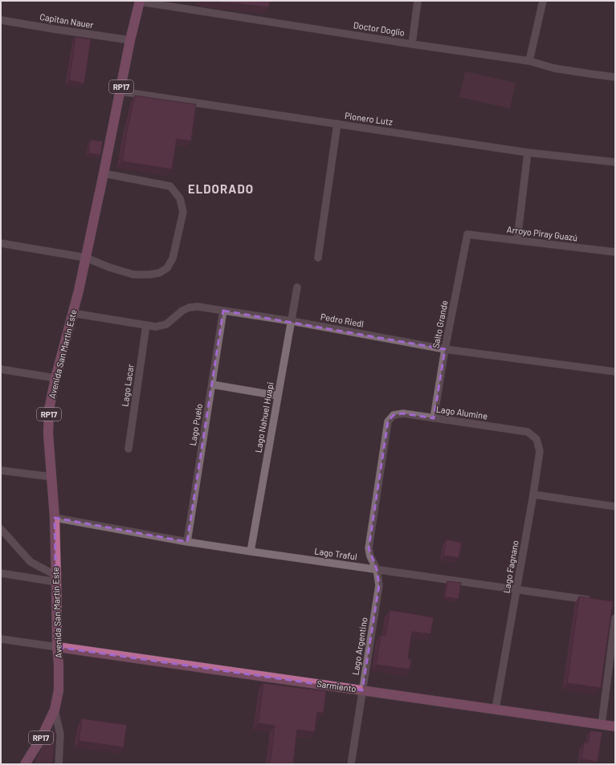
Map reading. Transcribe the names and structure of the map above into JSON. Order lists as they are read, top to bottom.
{
  "streets": {
    "main road": ["RP17", "Avenida San Martín Este", "Sarmiento"],
    "street": [
      "Capitan Nauer",
      "Doctor Doglio",
      "Pionero Lutz",
      "Arroyo Piray Guazú",
      "Pedro Riedl",
      "Salto Grande",
      "Lago Lacar",
      "Lago Alumine",
      "Lago Nahuel Huapi",
      "Lago Puelo",
      "Lago Traful",
      "Lago Fagnano",
      "Lago Argentino"
    ]
  },
  "crossings": [
    ["Capitan Nauer", "Avenida San Martín Este"],
    ["Doctor Doglio", "Avenida San Martín Este"],
    ["Pionero Lutz", "Avenida San Martín Este"],
    ["Arroyo Piray Guazú", "Salto Grande"],
    ["Pedro Riedl", "Salto Grande"],
    ["Pedro Riedl", "Avenida San Martín Este"],
    ["Pedro Riedl", "Lago Lacar"],
    ["Pedro Riedl", "Lago Nahuel Huapi"],
    ["Pedro Riedl", "Lago Puelo"],
    ["Salto Grande", "Lago Alumine"],
    ["Avenida San Martín Este", "Lago Traful"],
    ["Avenida San Martín Este", "Sarmiento"],
    ["Lago Alumine", "Lago Traful"],
    ["Lago Alumine", "Lago Fagnano"],
    ["Lago Alumine", "Lago Argentino"],
    ["Lago Nahuel Huapi", "Lago Traful"],
    ["Lago Puelo", "Lago Traful"],
    ["Lago Traful", "Lago Fagnano"],
    ["Lago Traful", "Lago Argentino"],
    ["Lago Fagnano", "Sarmiento"],
    ["Lago Argentino", "Sarmiento"]
  ],
  "districts": ["ELDORADO"]
}
